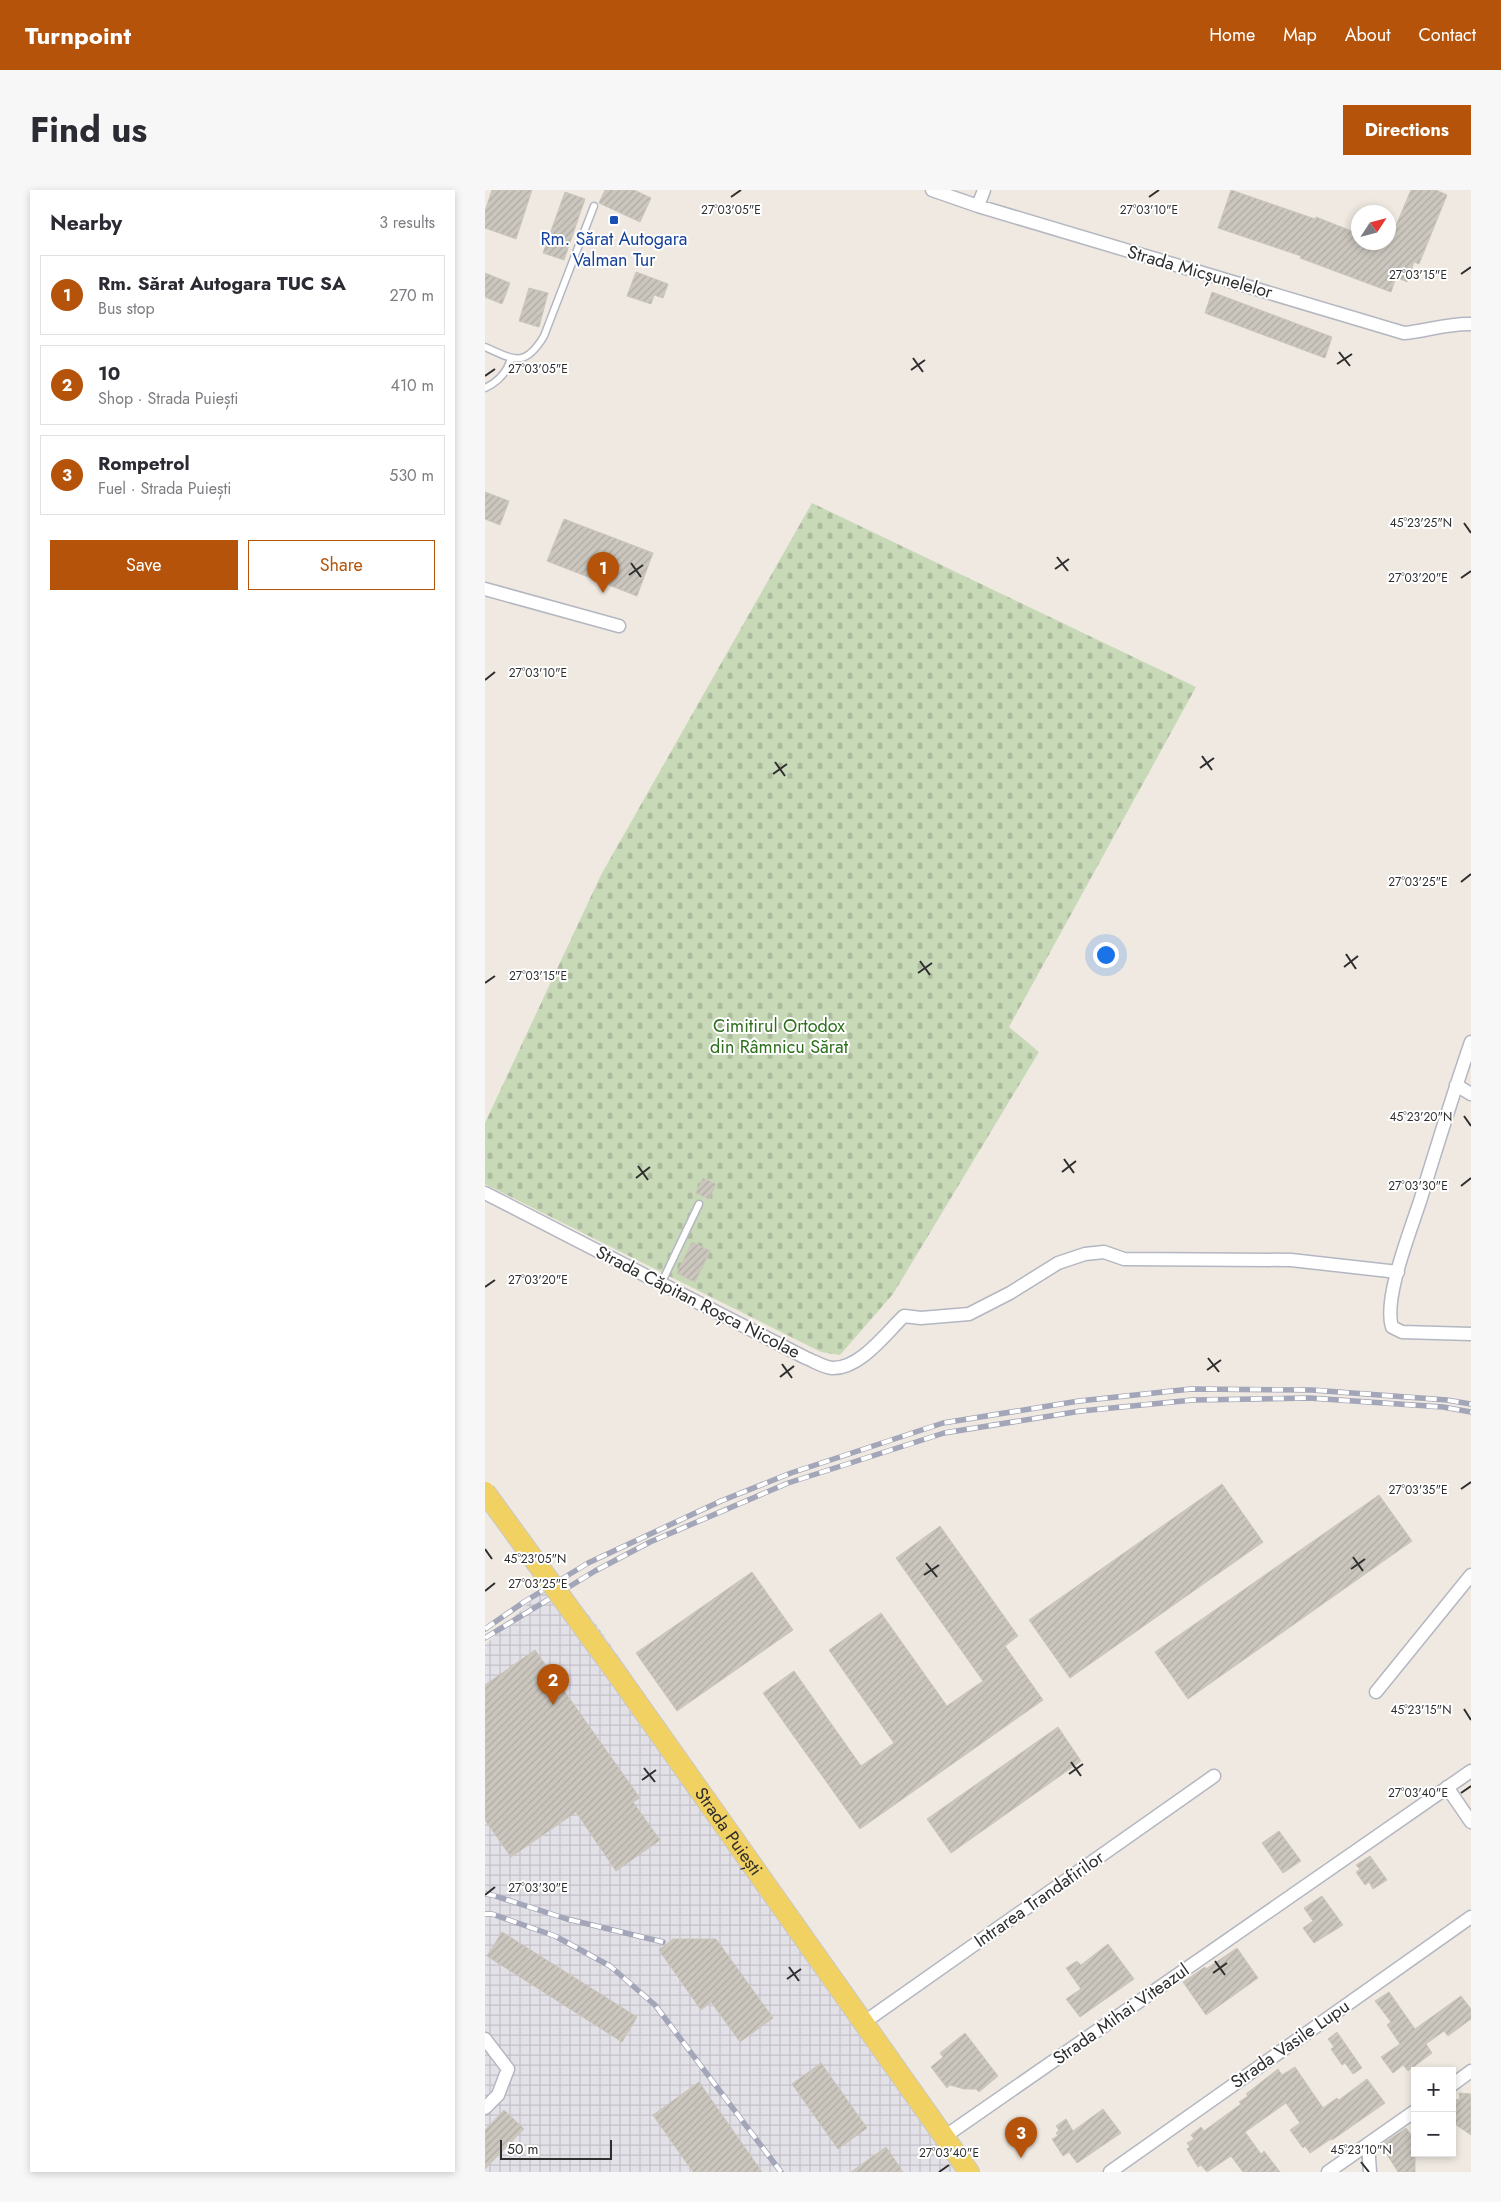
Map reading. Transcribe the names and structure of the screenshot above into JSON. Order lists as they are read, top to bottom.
{
  "streets": {
    "main road": ["Strada Puiești"],
    "street": [
      "Strada Micșunelelor",
      "Strada Căpitan Roșca Nicolae",
      "Intrarea Trandafirilor",
      "Strada Mihai Viteazul",
      "Strada Vasile Lupu"
    ]
  },
  "crossings": [
    ["Strada Puiești", "Intrarea Trandafirilor"],
    ["Strada Puiești", "Strada Mihai Viteazul"]
  ],
  "parks": ["Cimitirul Ortodox din Râmnicu Sărat"],
  "places": {
    "transit": ["Rm. Sărat Autogara Valman Tur"]
  },
  "scale_bar": "50 m",
  "north": "top right",
  "page": {
    "header": "Turnpoint",
    "nav": [
      "Home",
      "Map",
      "About",
      "Contact"
    ],
    "title": "Find us",
    "buttons": [
      "Directions",
      ["Save", "Share"]
    ],
    "heading": ["Nearby", "3 results"],
    "list": [
      {
        "mark": "1",
        "name": "Rm. Sărat Autogara TUC SA",
        "note": "Bus stop",
        "value": "270 m"
      },
      {
        "mark": "2",
        "name": "10",
        "note": "Shop · Strada Puiești",
        "value": "410 m"
      },
      {
        "mark": "3",
        "name": "Rompetrol",
        "note": "Fuel · Strada Puiești",
        "value": "530 m"
      }
    ],
    "pins": ["1", "2", "3"],
    "map_buttons": ["+", "−"],
    "scale": "50 m"
  },
  "coordinates": [
    "27°03'10\"E",
    "27°03'05\"E",
    "27°03'15\"E",
    "45°23'25\"N",
    "27°03'20\"E",
    "27°03'25\"E",
    "45°23'20\"N",
    "27°03'30\"E",
    "27°03'35\"E",
    "45°23'05\"N",
    "45°23'15\"N",
    "27°03'40\"E",
    "45°23'10\"N"
  ]
}
